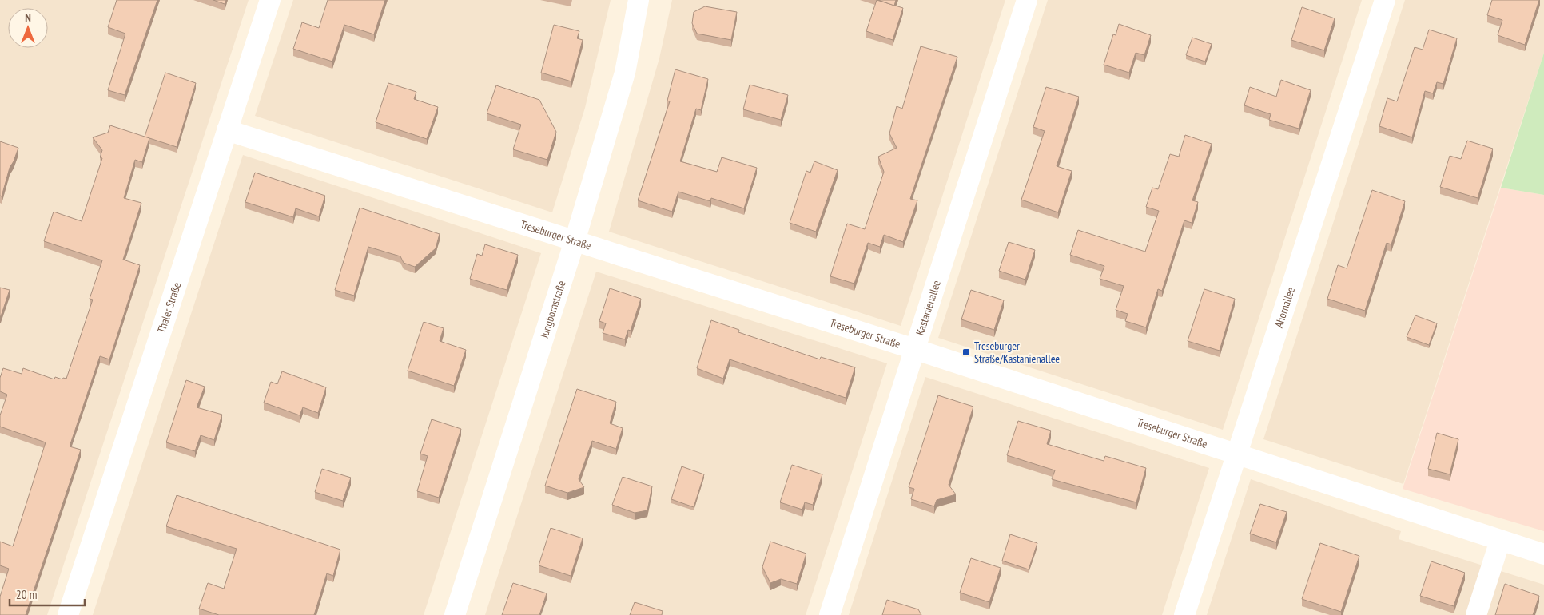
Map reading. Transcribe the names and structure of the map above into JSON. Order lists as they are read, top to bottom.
{
  "streets": {
    "street": [
      "Treseburger Straße",
      "Thaler Straße",
      "Kastanienallee",
      "Ahornallee",
      "Jungbornstraße"
    ]
  },
  "crossings": [
    ["Treseburger Straße", "Thaler Straße"],
    ["Treseburger Straße", "Kastanienallee"],
    ["Treseburger Straße", "Ahornallee"],
    ["Treseburger Straße", "Jungbornstraße"]
  ],
  "places": {
    "transit": ["Treseburger Straße/Kastanienallee"]
  },
  "scale_bar": "20 m",
  "north": "top"
}
